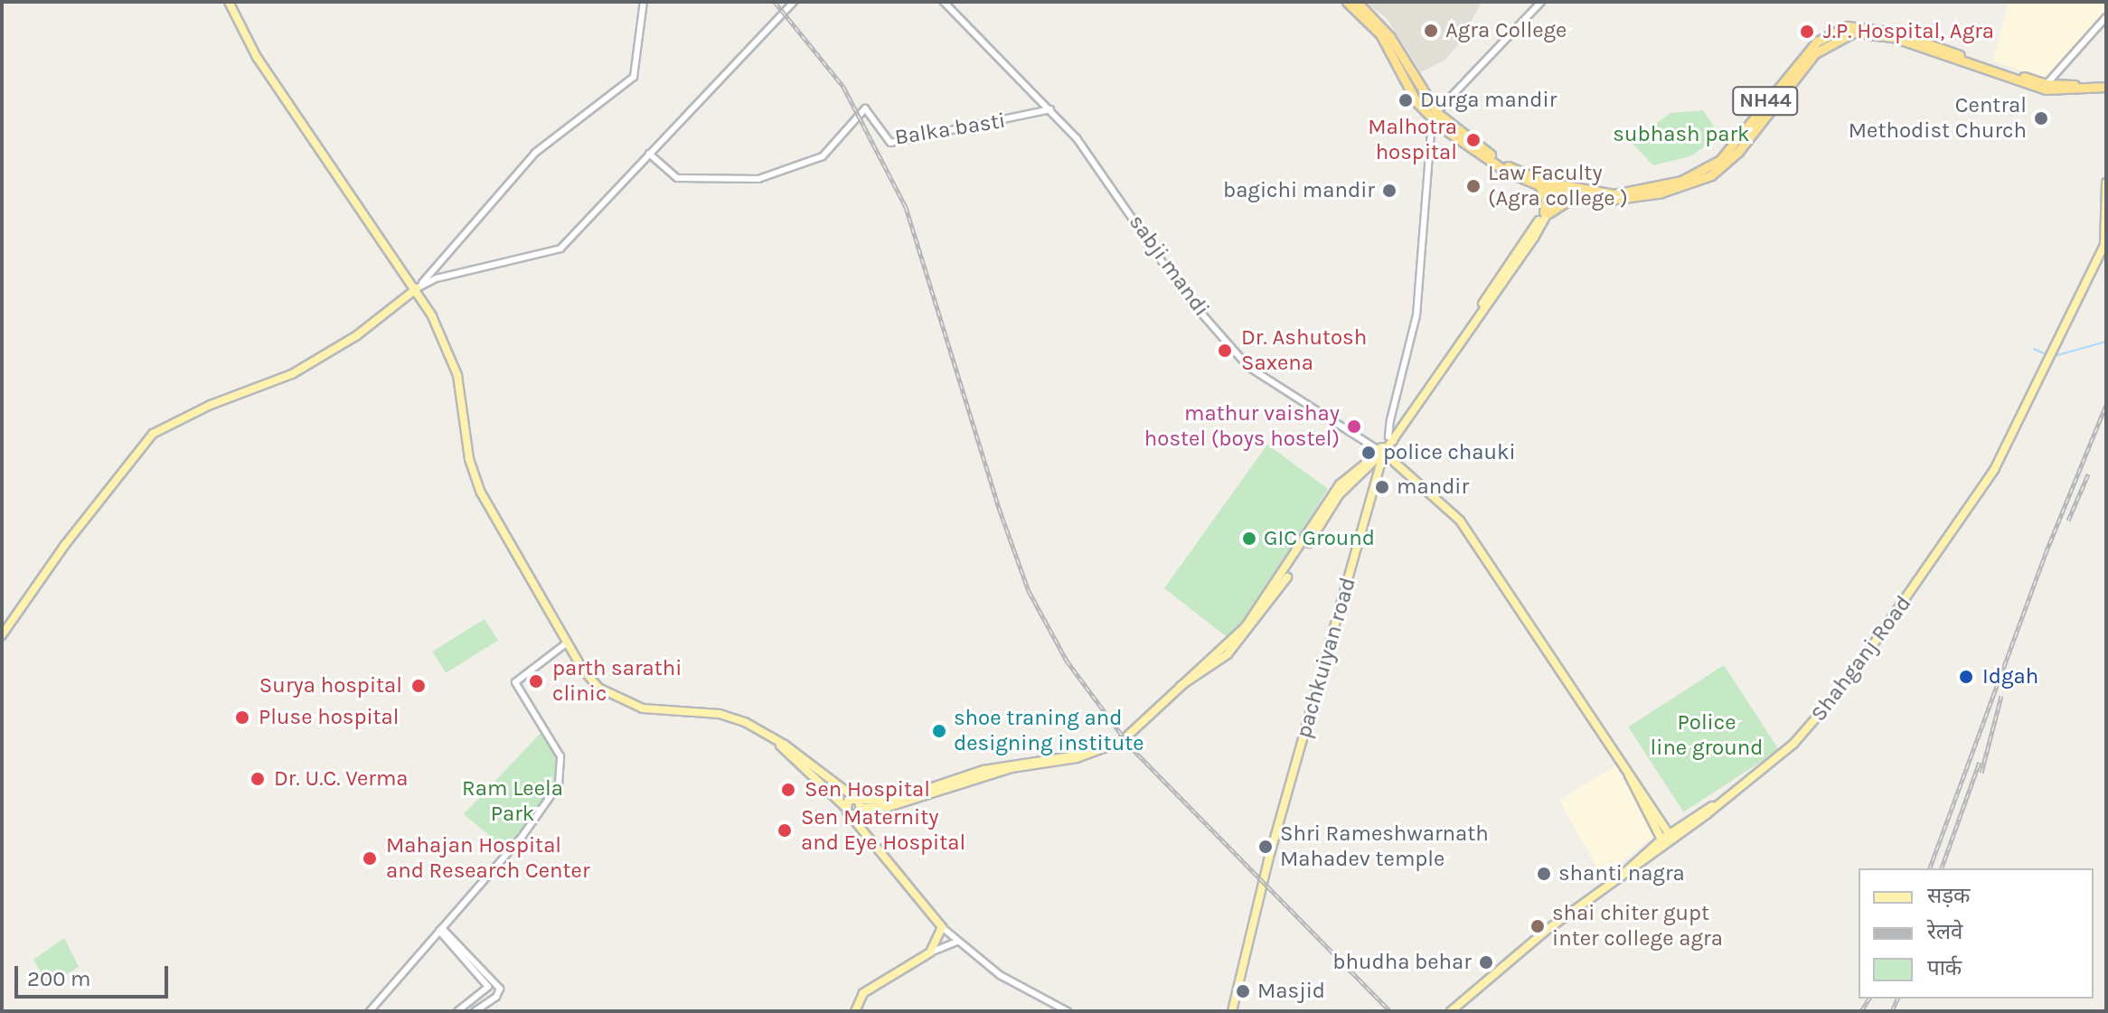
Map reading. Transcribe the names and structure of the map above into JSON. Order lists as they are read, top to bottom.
{
  "streets": {
    "highway": ["NH44"],
    "main road": ["pachkuiyan road", "Shahganj Road"],
    "street": ["Balka basti", "sabji mandi"]
  },
  "crossings": [
    ["Balka basti", "sabji mandi"],
    ["sabji mandi", "pachkuiyan road"]
  ],
  "parks": ["subhash park", "Police line ground", "Ram Leela Park"],
  "places": [
    "Agra College",
    "J.P. Hospital, Agra",
    "Durga mandir",
    "Central Methodist Church",
    "Malhotra hospital",
    "Law Faculty (Agra college )",
    "bagichi mandir",
    "Dr. Ashutosh Saxena",
    "mathur vaishay hostel (boys hostel)",
    "police chauki",
    "mandir",
    "GIC Ground",
    "Idgah",
    "parth sarathi clinic",
    "Surya hospital",
    "Pluse hospital",
    "shoe traning and designing institute",
    "Dr. U.C. Verma",
    "Sen Hospital",
    "Sen Maternity and Eye Hospital",
    "Shri Rameshwarnath Mahadev temple",
    "Mahajan Hospital and Research Center",
    "shanti nagra",
    "shai chiter gupt inter college agra",
    "bhudha behar",
    "Masjid"
  ],
  "legend": ["सड़क", "रेलवे", "पार्क"],
  "scale_bar": "200 m"
}
